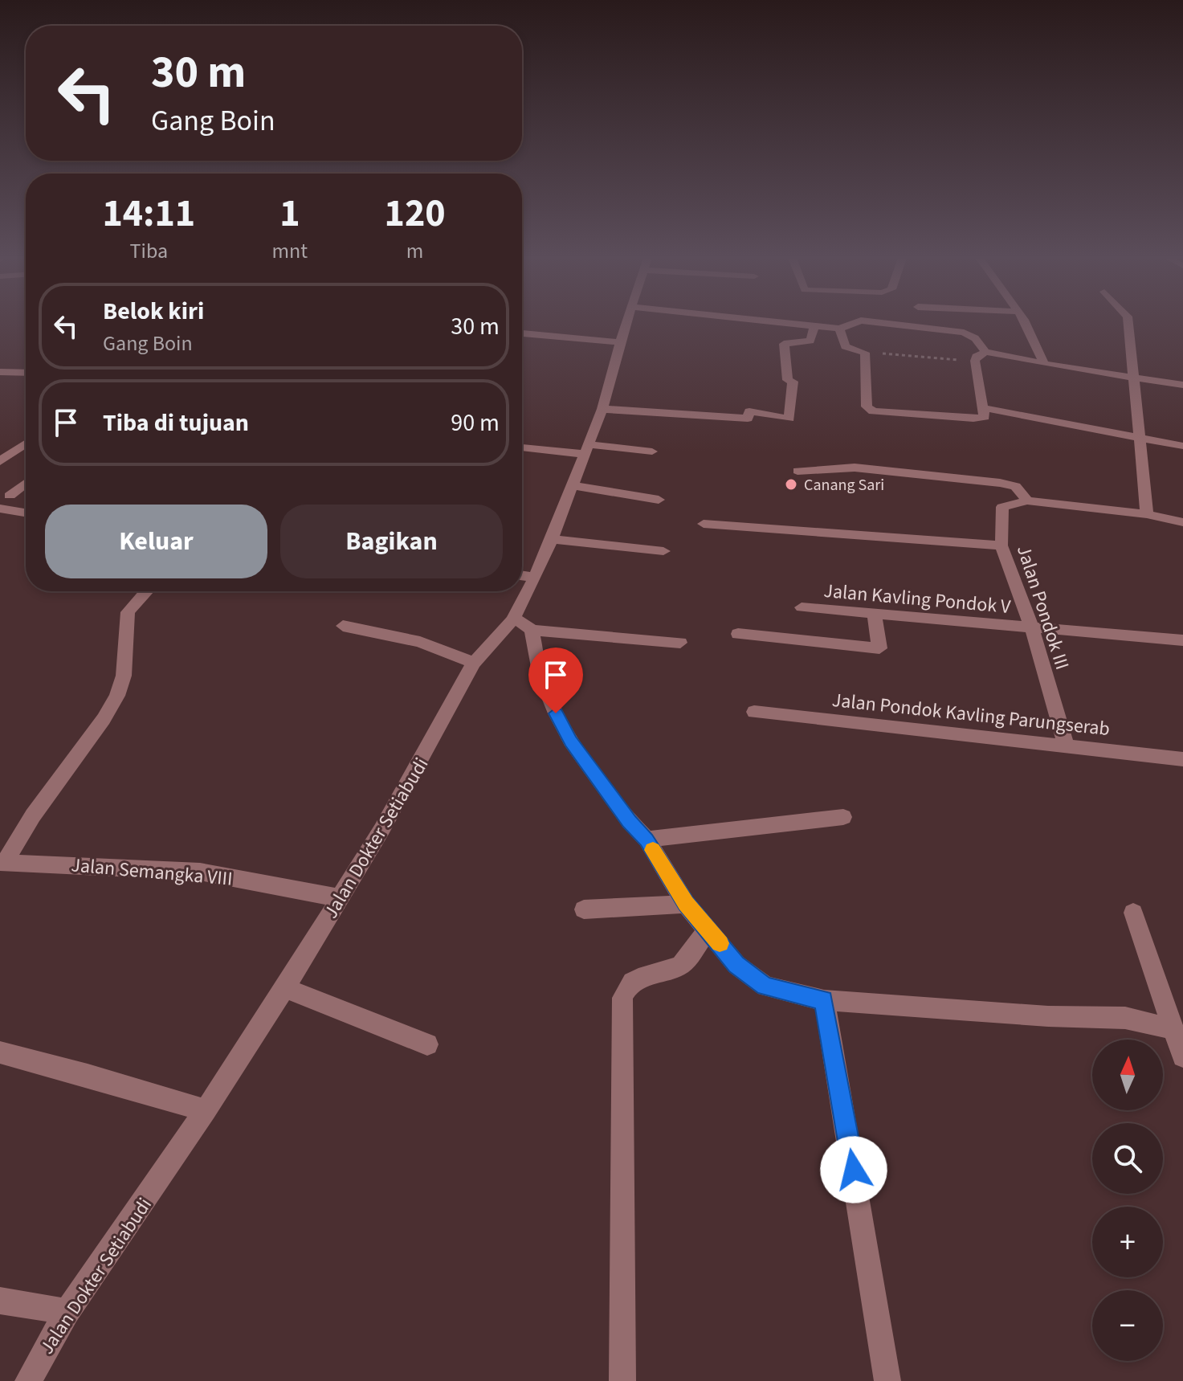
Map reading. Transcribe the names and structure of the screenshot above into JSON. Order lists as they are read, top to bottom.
{
  "streets": {
    "street": [
      "Jalan Kavling Pondok V",
      "Jalan Pondok III",
      "Jalan Pondok Kavling Parungserab",
      "Jalan Dokter Setiabudi",
      "Jalan Semangka VIII"
    ]
  },
  "crossings": [
    ["Jalan Kavling Pondok V", "Jalan Pondok III"],
    ["Jalan Pondok III", "Jalan Pondok Kavling Parungserab"],
    ["Jalan Dokter Setiabudi", "Jalan Semangka VIII"]
  ],
  "places": ["Canang Sari"],
  "north": "top",
  "page": {
    "turn": ["30 m", "Gang Boin"],
    "eta": [
      "14:11",
      "Tiba",
      "1",
      "mnt",
      "120",
      "m"
    ],
    "list": [
      {
        "name": "Belok kiri",
        "note": "Gang Boin",
        "value": "30 m"
      },
      {
        "name": "Tiba di tujuan",
        "value": "90 m"
      }
    ],
    "buttons": ["Keluar", "Bagikan"],
    "map_buttons": ["+", "−"]
  }
}
